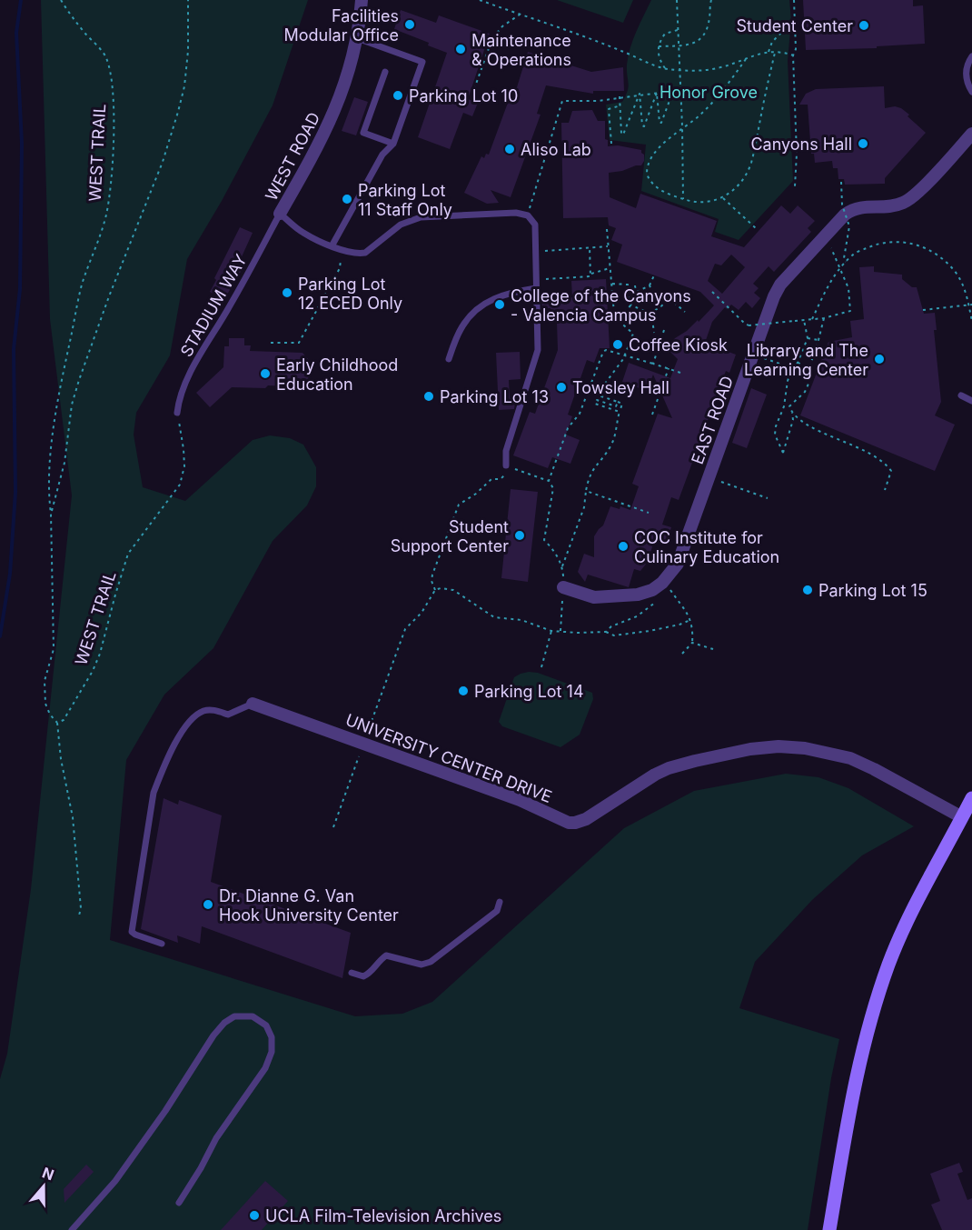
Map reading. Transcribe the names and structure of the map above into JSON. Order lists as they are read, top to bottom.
{
  "streets": {
    "street": ["WEST ROAD", "EAST ROAD", "UNIVERSITY CENTER DRIVE"],
    "lane": ["STADIUM WAY"],
    "path": ["WEST TRAIL"]
  },
  "crossings": [
    ["WEST TRAIL", "STADIUM WAY"],
    ["WEST ROAD", "STADIUM WAY"]
  ],
  "parks": ["Honor Grove"],
  "places": [
    "Facilities Modular Office",
    "Student Center",
    "Maintenance & Operations",
    "Parking Lot 10",
    "Canyons Hall",
    "Aliso Lab",
    "Parking Lot 11 Staff Only",
    "Parking Lot 12 ECED Only",
    "College of the Canyons - Valencia Campus",
    "Coffee Kiosk",
    "Library and The Learning Center",
    "Early Childhood Education",
    "Towsley Hall",
    "Parking Lot 13",
    "Student Support Center",
    "COC Institute for Culinary Education",
    "Parking Lot 15",
    "Parking Lot 14",
    "Dr. Dianne G. Van Hook University Center",
    "UCLA Film-Television Archives"
  ],
  "north": "top"
}
